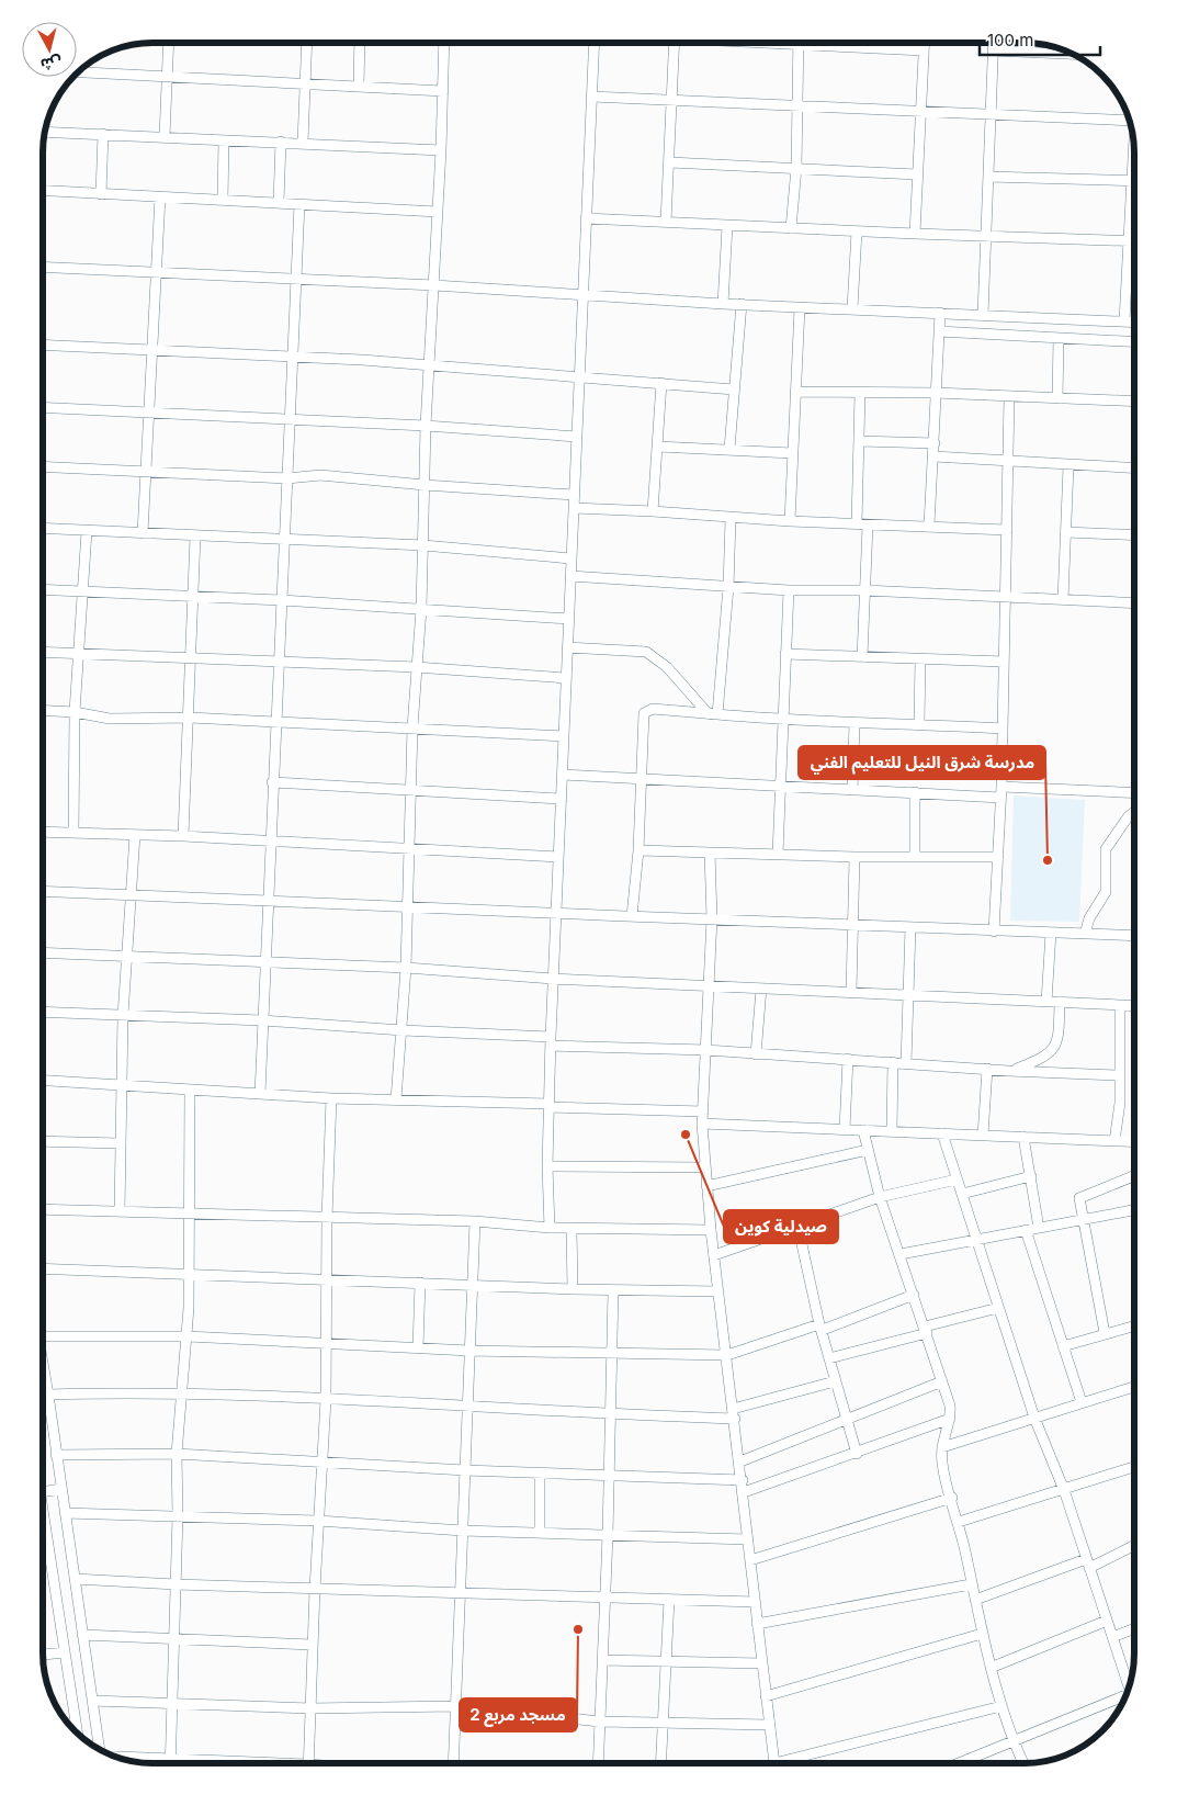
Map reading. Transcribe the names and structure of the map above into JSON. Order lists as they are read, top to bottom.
{
  "places": ["مدرسة شرق النيل للتعليم الفني", "صيدلية كوين", "مسجد مربع 2"],
  "scale_bar": "100 m",
  "north": "bottom"
}
